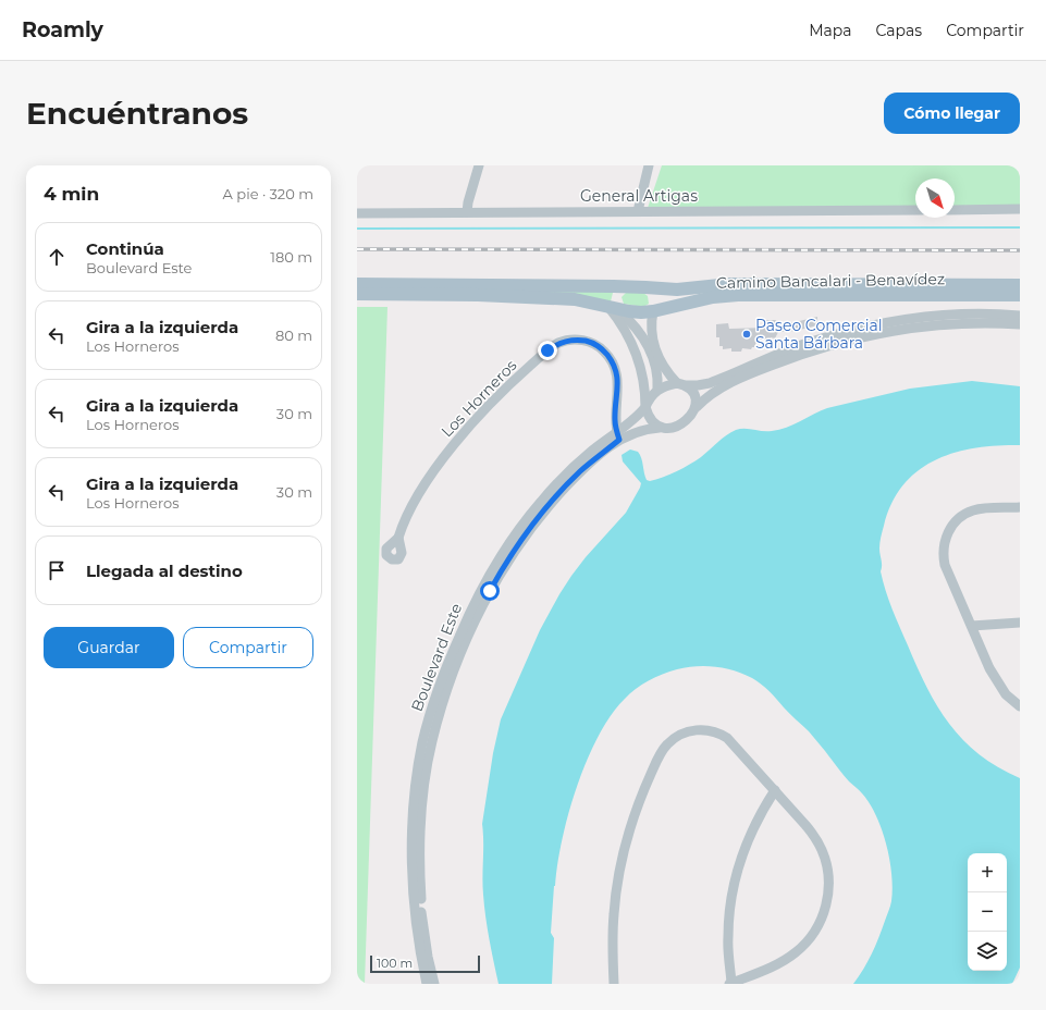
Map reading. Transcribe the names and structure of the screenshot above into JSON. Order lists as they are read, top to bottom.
{
  "streets": {
    "main road": ["Camino Bancalari - Benavídez"],
    "street": ["General Artigas", "Los Horneros", "Boulevard Este"]
  },
  "crossings": [
    ["Los Horneros", "Boulevard Este"]
  ],
  "places": ["Paseo Comercial Santa Bárbara"],
  "scale_bar": "100 m",
  "north": "bottom right",
  "page": {
    "header": "Roamly",
    "nav": ["Mapa", "Capas", "Compartir"],
    "buttons": [
      "Cómo llegar",
      ["Guardar", "Compartir"]
    ],
    "title": "Encuéntranos",
    "heading": ["4 min", "A pie · 320 m"],
    "list": [
      ["Continúa", "Boulevard Este", "180 m"],
      ["Gira a la izquierda", "Los Horneros", "80 m"],
      ["Gira a la izquierda", "Los Horneros", "30 m"],
      ["Gira a la izquierda", "Los Horneros", "30 m"],
      "Llegada al destino"
    ],
    "map_buttons": ["+", "−"],
    "scale": "100 m"
  }
}
